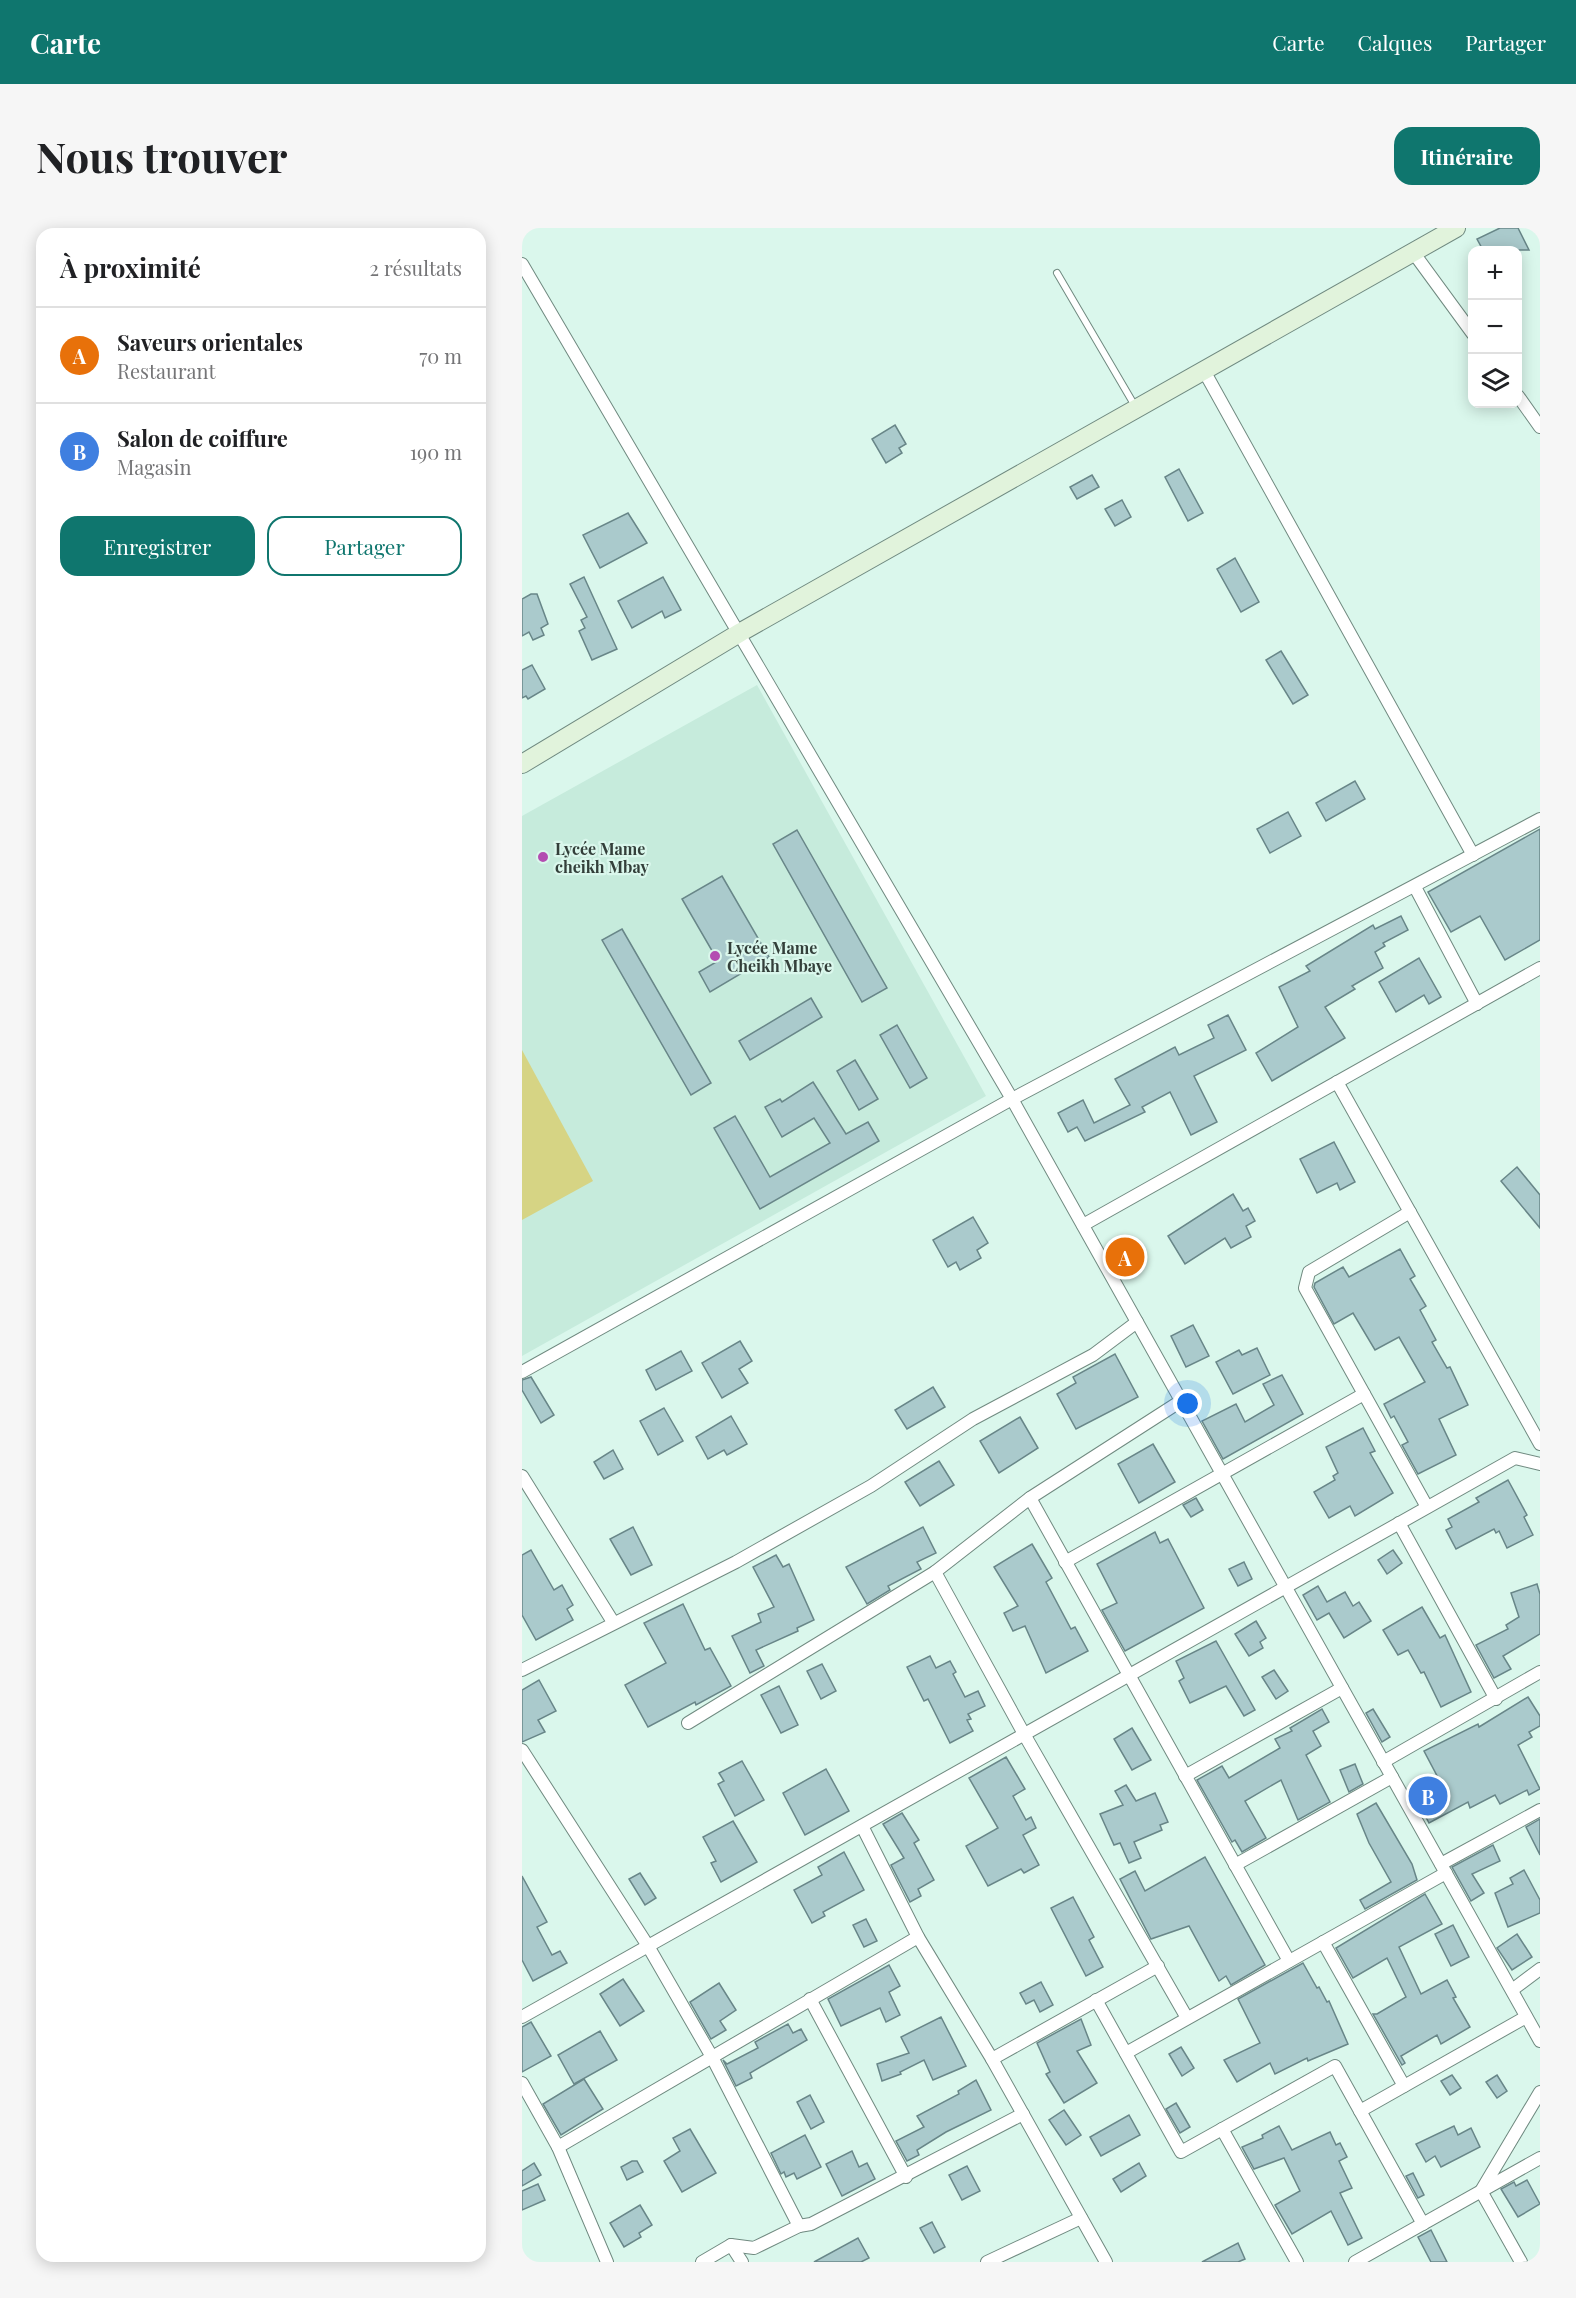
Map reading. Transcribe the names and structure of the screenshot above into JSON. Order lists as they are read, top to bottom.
{
  "places": ["Lycée Mame cheikh Mbay", "Lycée Mame Cheikh Mbaye"],
  "page": {
    "header": "Carte",
    "nav": ["Carte", "Calques", "Partager"],
    "buttons": [
      "Itinéraire",
      ["Enregistrer", "Partager"]
    ],
    "title": "Nous trouver",
    "heading": ["À proximité", "2 résultats"],
    "map_buttons": ["+", "−"],
    "list": [
      {
        "mark": "A",
        "name": "Saveurs orientales",
        "note": "Restaurant",
        "value": "70 m"
      },
      {
        "mark": "B",
        "name": "Salon de coiffure",
        "note": "Magasin",
        "value": "190 m"
      }
    ],
    "pins": ["A", "B"]
  }
}
